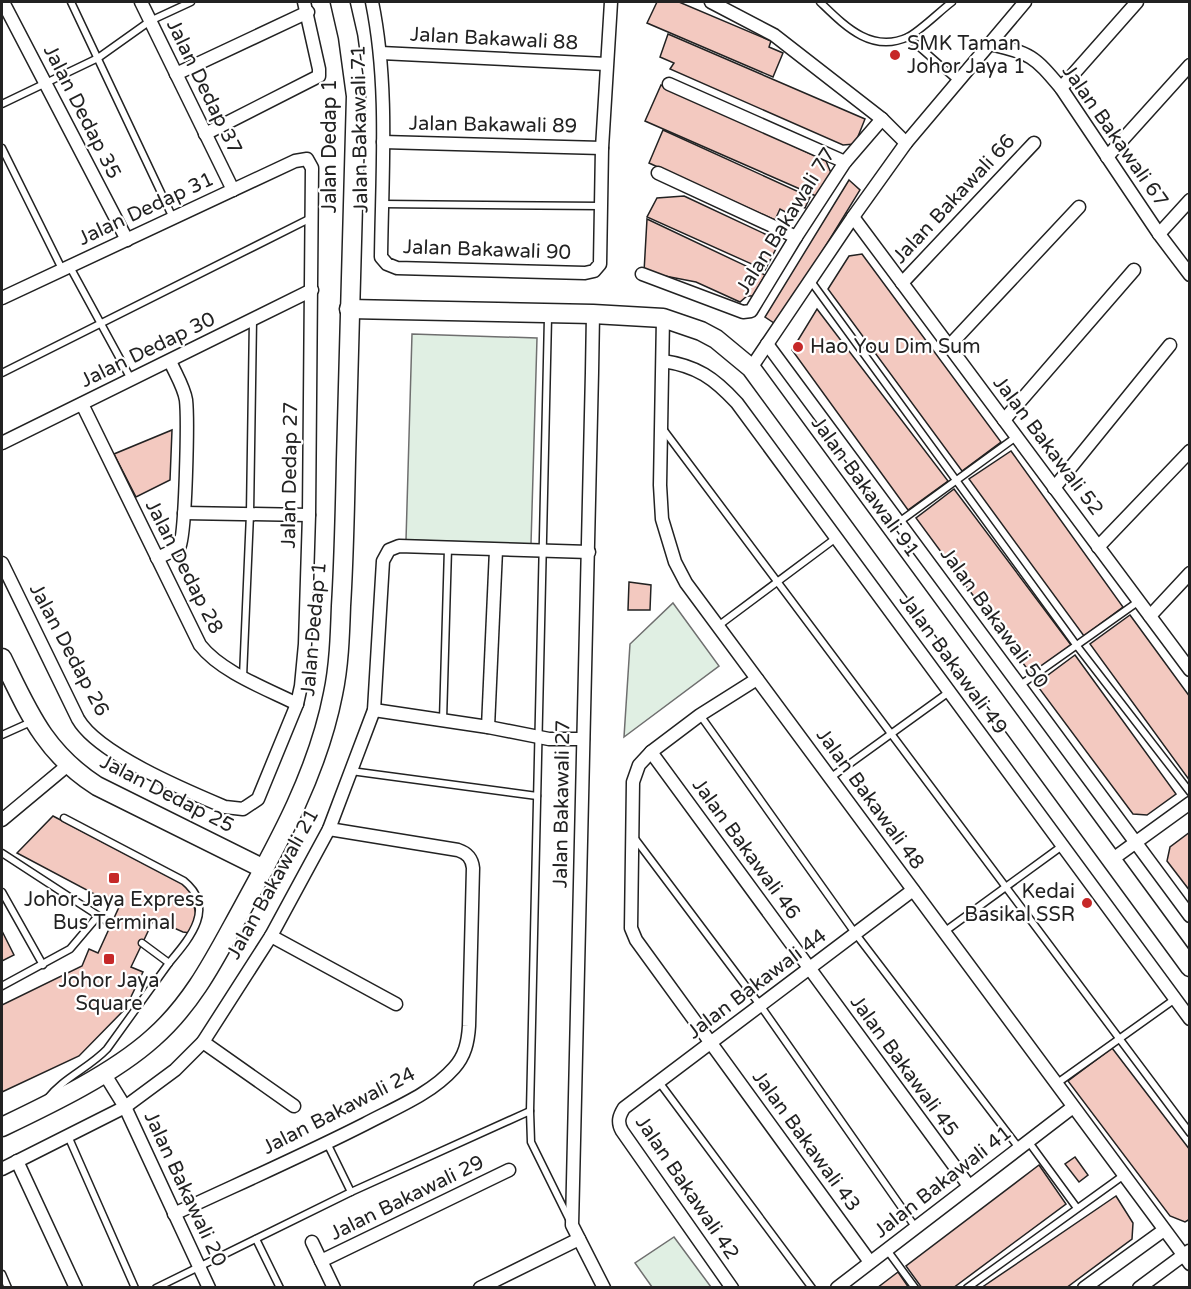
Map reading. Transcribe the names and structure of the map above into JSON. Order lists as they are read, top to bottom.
{
  "streets": {
    "main road": ["Jalan Dedap 1", "Jalan Bakawali 91", "Jalan Dedap 25"],
    "street": [
      "Jalan Bakawali 88",
      "Jalan Dedap 37",
      "Jalan Dedap 35",
      "Jalan Bakawali 89",
      "Jalan Bakawali 71",
      "Jalan Bakawali 67",
      "Jalan Bakawali 66",
      "Jalan Dedap 31",
      "Jalan Bakawali 77",
      "Jalan Bakawali 90",
      "Jalan Dedap 30",
      "Jalan Bakawali 52",
      "Jalan Dedap 27",
      "Jalan Dedap 28",
      "Jalan Bakawali 50",
      "Jalan Dedap 26",
      "Jalan Bakawali 49",
      "Jalan Bakawali 48",
      "Jalan Bakawali 27",
      "Jalan Bakawali 46",
      "Jalan Bakawali 21",
      "Jalan Bakawali 44",
      "Jalan Bakawali 45",
      "Jalan Bakawali 24",
      "Jalan Bakawali 43",
      "Jalan Bakawali 41",
      "Jalan Bakawali 42",
      "Jalan Bakawali 20",
      "Jalan Bakawali 29"
    ]
  },
  "crossings": [
    ["Jalan Bakawali 88", "Jalan Bakawali 71"],
    ["Jalan Dedap 37", "Jalan Dedap 31"],
    ["Jalan Dedap 35", "Jalan Dedap 31"],
    ["Jalan Bakawali 89", "Jalan Bakawali 71"],
    ["Jalan Bakawali 71", "Jalan Bakawali 90"],
    ["Jalan Dedap 1", "Jalan Bakawali 91"],
    ["Jalan Dedap 1", "Jalan Dedap 25"],
    ["Jalan Dedap 1", "Jalan Bakawali 20"],
    ["Jalan Bakawali 66", "Jalan Bakawali 52"],
    ["Jalan Dedap 31", "Jalan Dedap 27"],
    ["Jalan Dedap 30", "Jalan Dedap 27"],
    ["Jalan Dedap 30", "Jalan Dedap 28"],
    ["Jalan Dedap 27", "Jalan Dedap 28"],
    ["Jalan Dedap 27", "Jalan Dedap 26"],
    ["Jalan Bakawali 91", "Jalan Bakawali 48"],
    ["Jalan Bakawali 91", "Jalan Bakawali 27"],
    ["Jalan Bakawali 49", "Jalan Bakawali 48"],
    ["Jalan Bakawali 48", "Jalan Bakawali 44"],
    ["Jalan Bakawali 48", "Jalan Bakawali 43"],
    ["Jalan Bakawali 48", "Jalan Bakawali 41"],
    ["Jalan Bakawali 46", "Jalan Bakawali 44"],
    ["Jalan Bakawali 46", "Jalan Bakawali 45"],
    ["Jalan Bakawali 46", "Jalan Bakawali 43"],
    ["Jalan Bakawali 21", "Jalan Bakawali 24"],
    ["Jalan Bakawali 21", "Jalan Bakawali 20"],
    ["Jalan Bakawali 44", "Jalan Bakawali 45"],
    ["Jalan Bakawali 44", "Jalan Bakawali 43"],
    ["Jalan Bakawali 44", "Jalan Bakawali 42"],
    ["Jalan Bakawali 45", "Jalan Bakawali 41"],
    ["Jalan Bakawali 24", "Jalan Bakawali 20"],
    ["Jalan Bakawali 43", "Jalan Bakawali 41"]
  ],
  "places": {
    "other": ["SMK Taman Johor Jaya 1", "Hao You Dim Sum", "Kedai Basikal SSR"],
    "transit": ["Johor Jaya Express Bus Terminal", "Johor Jaya Square"]
  }
}
